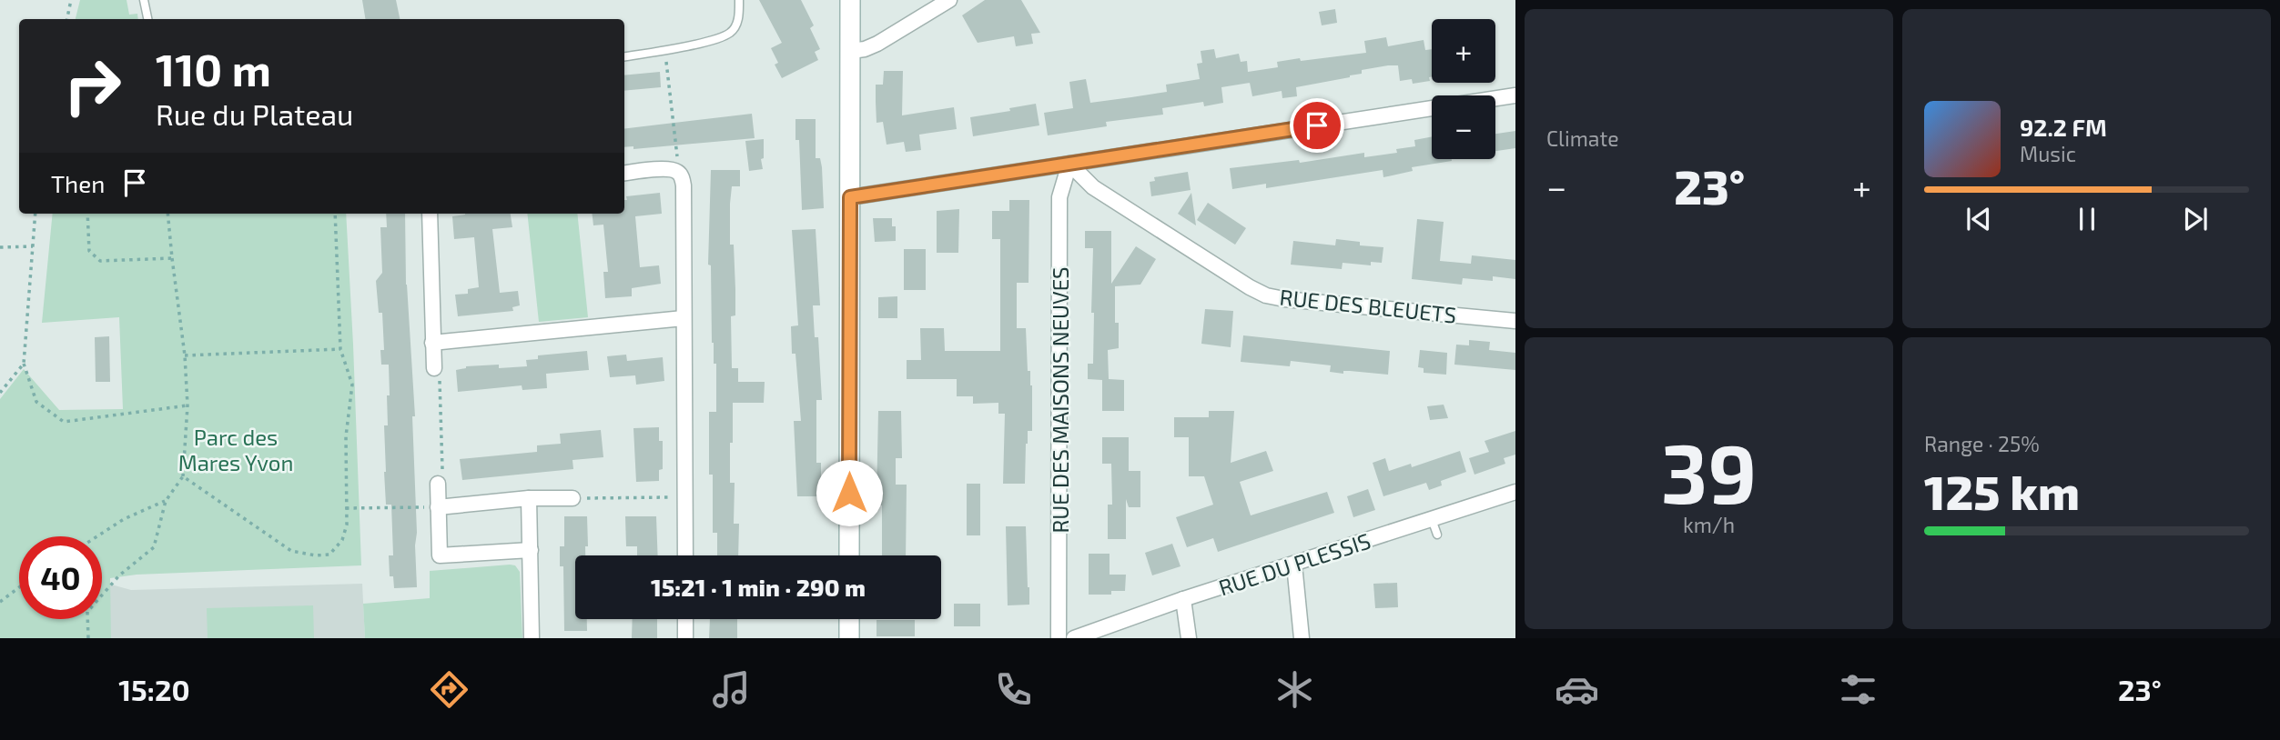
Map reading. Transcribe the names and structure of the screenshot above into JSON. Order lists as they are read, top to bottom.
{
  "streets": {
    "street": ["RUE DES BLEUETS", "RUE DES MAISONS NEUVES", "RUE DU PLESSIS"]
  },
  "crossings": [
    ["RUE DES BLEUETS", "RUE DES MAISONS NEUVES"]
  ],
  "parks": ["Parc des Mares Yvon"],
  "page": {
    "tile": [
      "Climate",
      ["39", "km/h"],
      ["Range · 25%", "125 km"]
    ],
    "map_buttons": ["+", "−"],
    "turn": ["110 m", "Rue du Plateau"],
    "song": ["92.2 FM", "Music"],
    "then": "Then",
    "heat": ["−", "23°", "+"],
    "limit": "40",
    "trip": "15:21 · 1 min · 290 m",
    "tabs": ["15:20", "23°"]
  }
}
